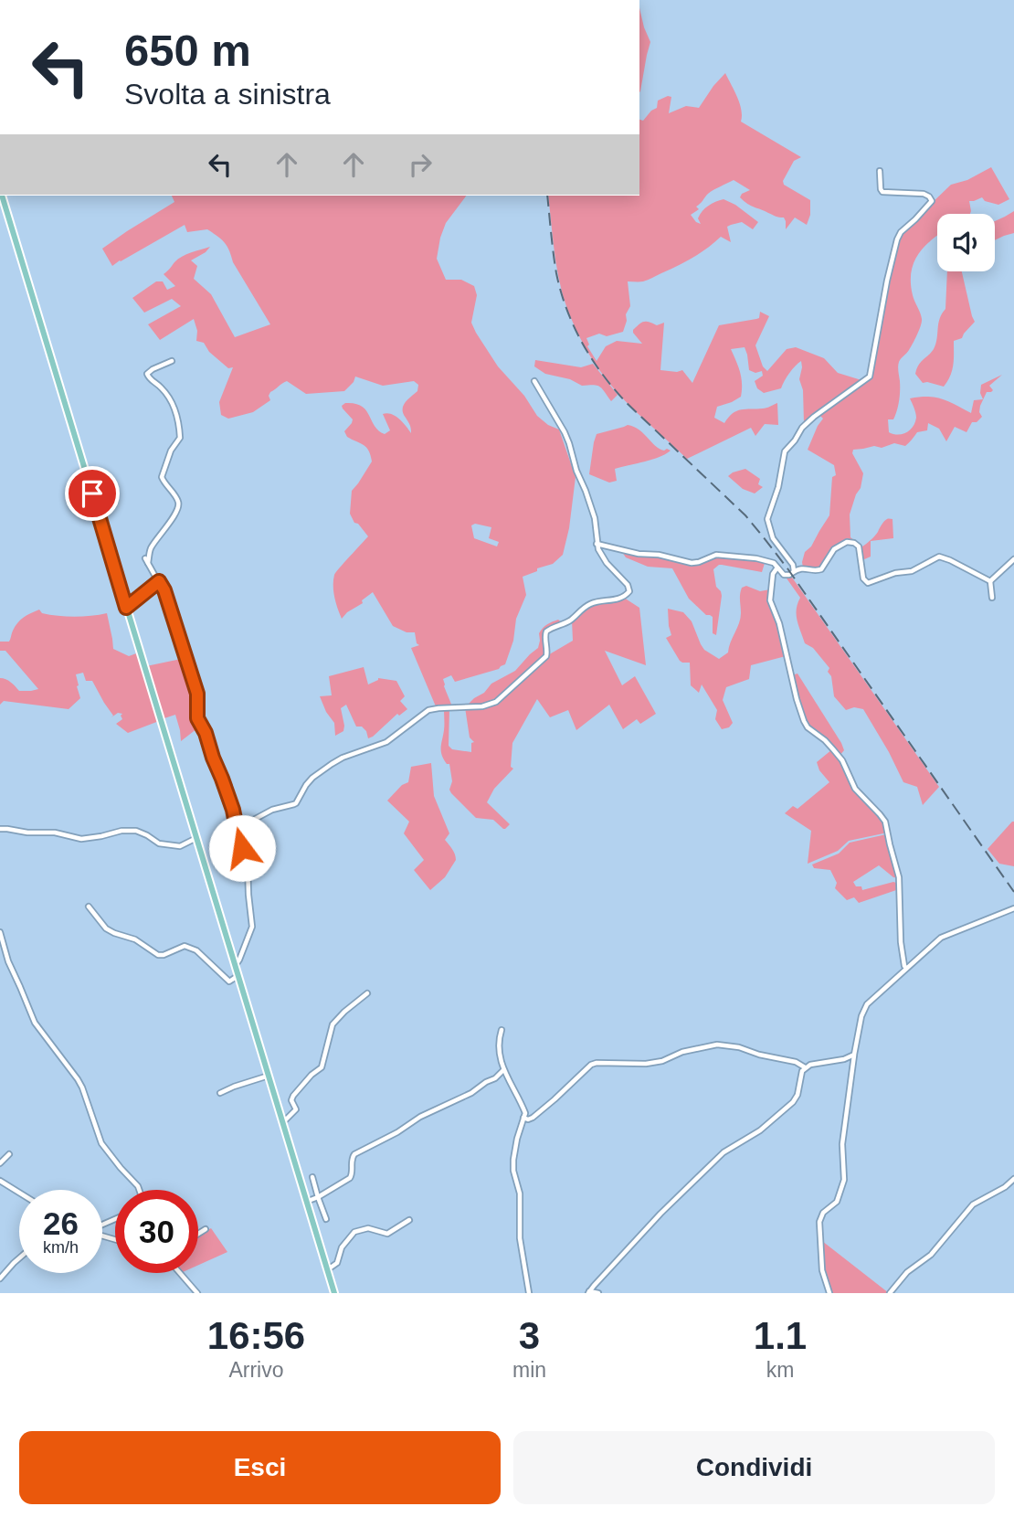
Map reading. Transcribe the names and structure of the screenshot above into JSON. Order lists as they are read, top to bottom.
{
  "page": {
    "turn": ["650 m", "Svolta a sinistra"],
    "speed": "26 km/h",
    "limit": "30",
    "eta": [
      "16:56",
      "Arrivo",
      "3",
      "min",
      "1.1",
      "km"
    ],
    "buttons": ["Esci", "Condividi"]
  }
}
